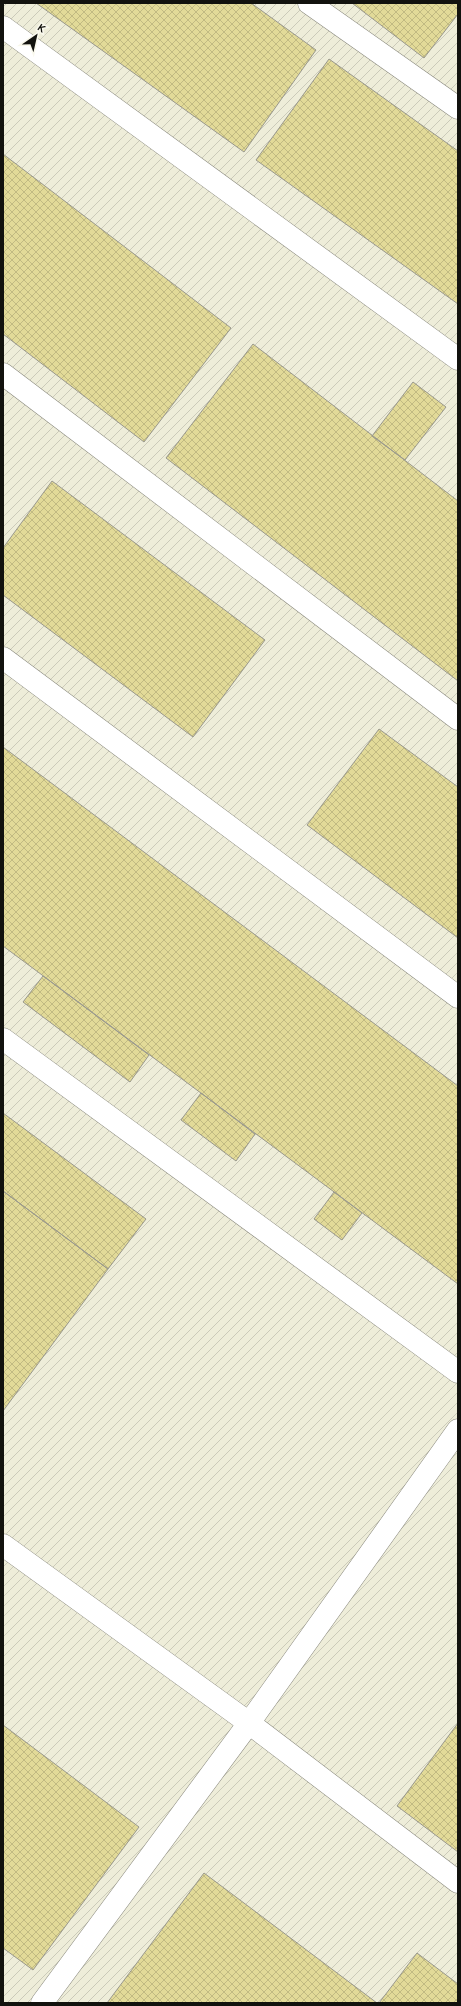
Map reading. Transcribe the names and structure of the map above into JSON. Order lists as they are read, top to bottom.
{
  "north": "top right"
}
